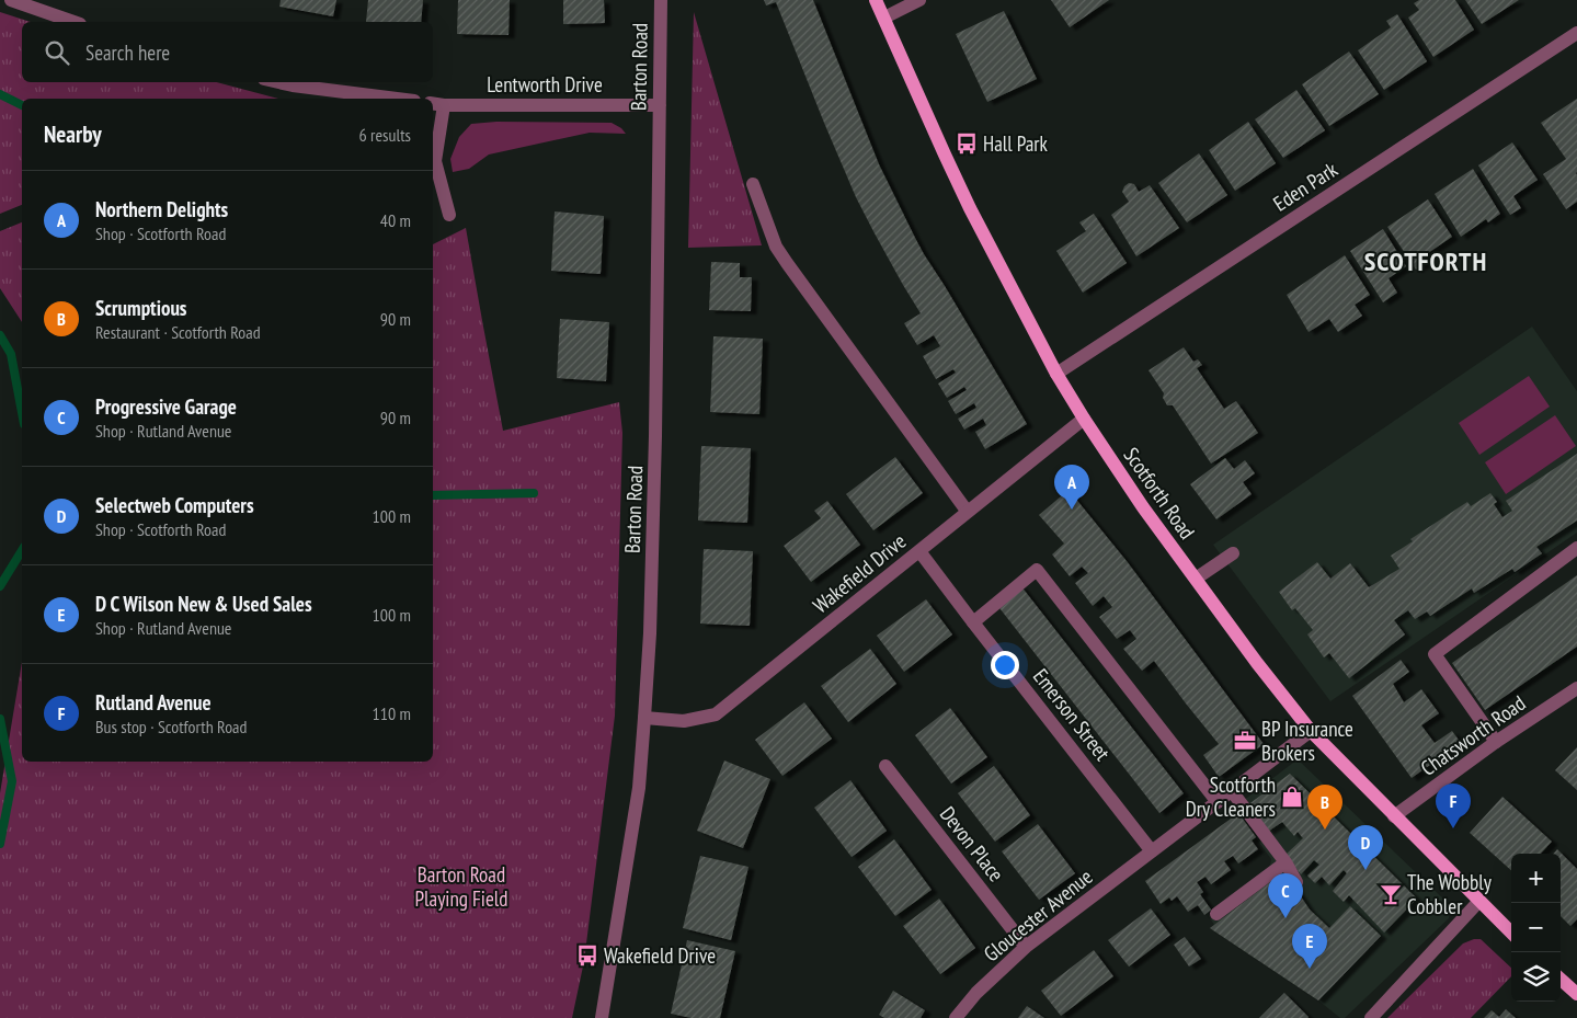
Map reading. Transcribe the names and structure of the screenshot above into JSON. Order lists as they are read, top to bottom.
{
  "streets": {
    "main road": ["Scotforth Road"],
    "street": [
      "Barton Road",
      "Lentworth Drive",
      "Eden Park",
      "Wakefield Drive",
      "Emerson Street",
      "Chatsworth Road",
      "Devon Place",
      "Gloucester Avenue"
    ]
  },
  "crossings": [
    ["Barton Road", "Lentworth Drive"],
    ["Barton Road", "Wakefield Drive"],
    ["Eden Park", "Scotforth Road"],
    ["Scotforth Road", "Wakefield Drive"],
    ["Scotforth Road", "Chatsworth Road"],
    ["Scotforth Road", "Gloucester Avenue"],
    ["Wakefield Drive", "Emerson Street"],
    ["Emerson Street", "Gloucester Avenue"],
    ["Devon Place", "Gloucester Avenue"]
  ],
  "districts": ["SCOTFORTH"],
  "parks": ["Barton Road Playing Field"],
  "places": {
    "bus stop": ["Hall Park", "Wakefield Drive"],
    "office": ["BP Insurance Brokers"],
    "shop": ["Scotforth Dry Cleaners"],
    "bar": ["The Wobbly Cobbler"]
  },
  "page": {
    "search": "Search here",
    "heading": ["Nearby", "6 results"],
    "list": [
      {
        "mark": "A",
        "name": "Northern Delights",
        "note": "Shop · Scotforth Road",
        "value": "40 m"
      },
      {
        "mark": "B",
        "name": "Scrumptious",
        "note": "Restaurant · Scotforth Road",
        "value": "90 m"
      },
      {
        "mark": "C",
        "name": "Progressive Garage",
        "note": "Shop · Rutland Avenue",
        "value": "90 m"
      },
      {
        "mark": "D",
        "name": "Selectweb Computers",
        "note": "Shop · Scotforth Road",
        "value": "100 m"
      },
      {
        "mark": "E",
        "name": "D C Wilson New & Used Sales",
        "note": "Shop · Rutland Avenue",
        "value": "100 m"
      },
      {
        "mark": "F",
        "name": "Rutland Avenue",
        "note": "Bus stop · Scotforth Road",
        "value": "110 m"
      }
    ],
    "pins": [
      "A",
      "F",
      "B",
      "D",
      "C",
      "E"
    ],
    "map_buttons": ["+", "−"]
  }
}
